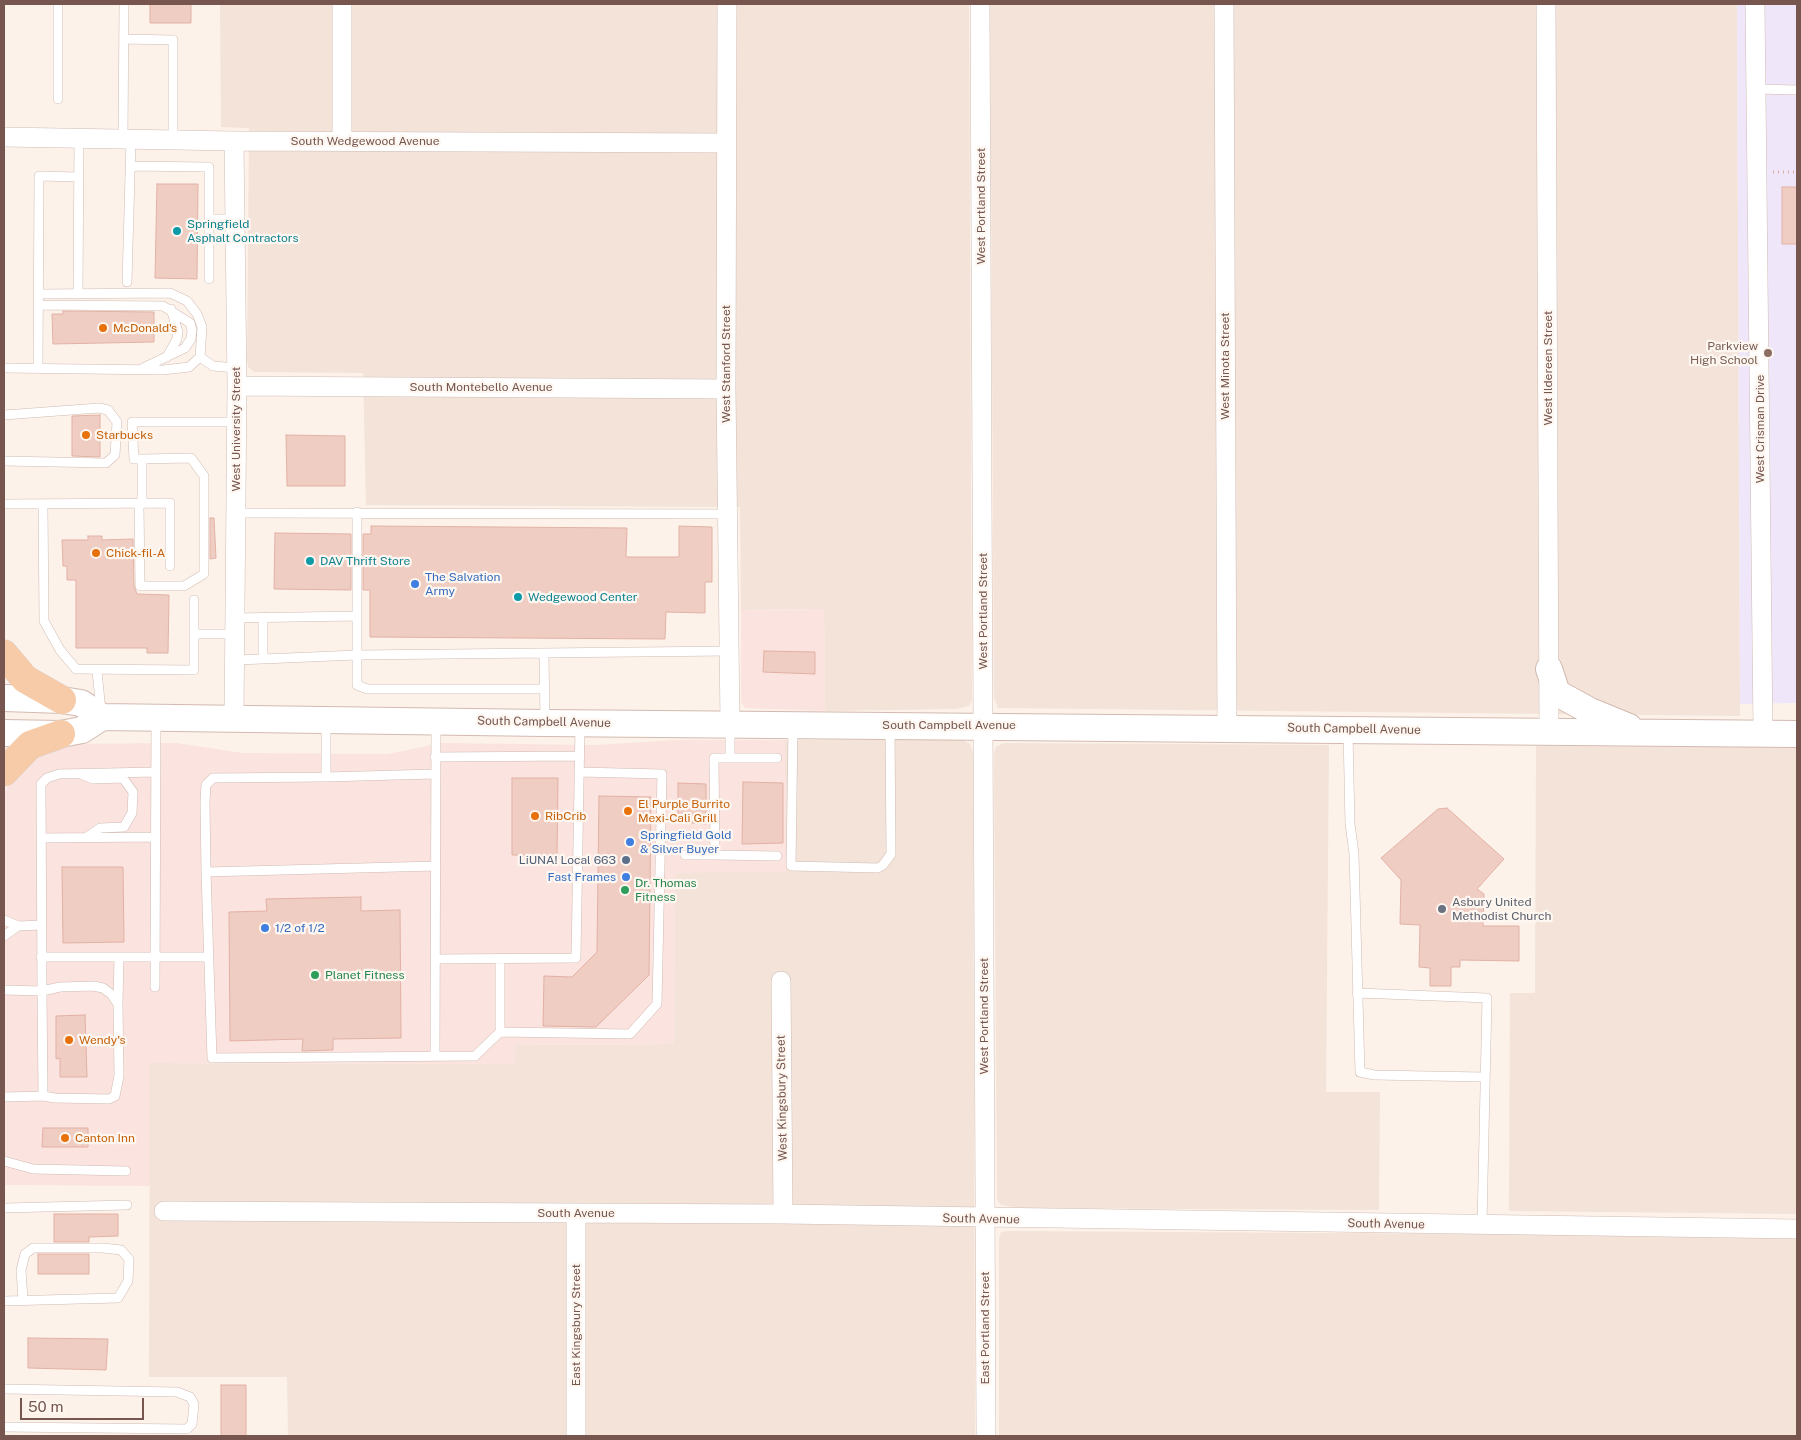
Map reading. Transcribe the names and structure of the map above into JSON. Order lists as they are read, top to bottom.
{
  "streets": {
    "main road": ["South Campbell Avenue"],
    "street": [
      "South Wedgewood Avenue",
      "West Portland Street",
      "West Stanford Street",
      "West Minota Street",
      "West Ildereen Street",
      "South Montebello Avenue",
      "West University Street",
      "West Crisman Drive",
      "West Kingsbury Street",
      "South Avenue",
      "East Kingsbury Street",
      "East Portland Street"
    ]
  },
  "crossings": [
    ["South Wedgewood Avenue", "West Stanford Street"],
    ["South Wedgewood Avenue", "West University Street"],
    ["West Portland Street", "South Campbell Avenue"],
    ["West Portland Street", "South Avenue"],
    ["West Portland Street", "East Portland Street"],
    ["West Stanford Street", "South Montebello Avenue"],
    ["West Stanford Street", "South Campbell Avenue"],
    ["West Minota Street", "South Campbell Avenue"],
    ["West Ildereen Street", "South Campbell Avenue"],
    ["South Montebello Avenue", "West University Street"],
    ["West University Street", "South Campbell Avenue"],
    ["West Crisman Drive", "South Campbell Avenue"],
    ["West Kingsbury Street", "South Avenue"],
    ["South Avenue", "East Kingsbury Street"],
    ["South Avenue", "East Portland Street"]
  ],
  "places": [
    "Springfield Asphalt Contractors",
    "McDonald's",
    "Parkview High School",
    "Starbucks",
    "Chick-fil-A",
    "DAV Thrift Store",
    "The Salvation Army",
    "Wedgewood Center",
    "El Purple Burrito Mexi-Cali Grill",
    "RibCrib",
    "Springfield Gold & Silver Buyer",
    "LiUNA! Local 663",
    "Fast Frames",
    "Dr. Thomas Fitness",
    "Asbury United Methodist Church",
    "1/2 of 1/2",
    "Planet Fitness",
    "Wendy's",
    "Canton Inn"
  ],
  "scale_bar": "50 m"
}
